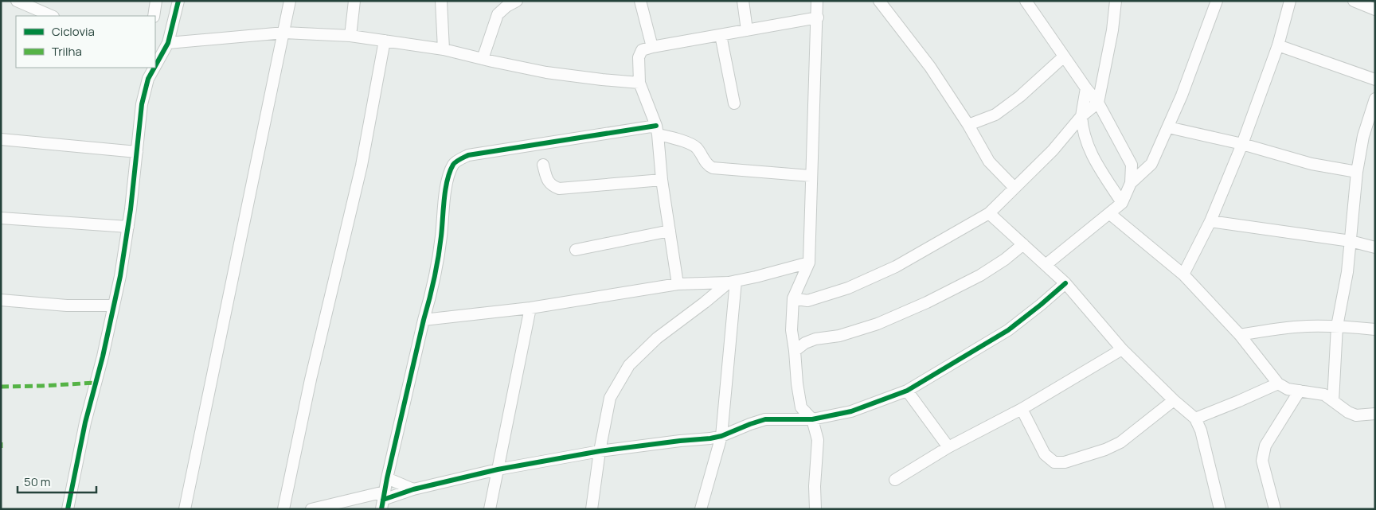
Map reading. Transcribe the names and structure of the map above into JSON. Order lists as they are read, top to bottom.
{
  "legend": ["Ciclovia", "Trilha"],
  "scale_bar": "50 m"
}
